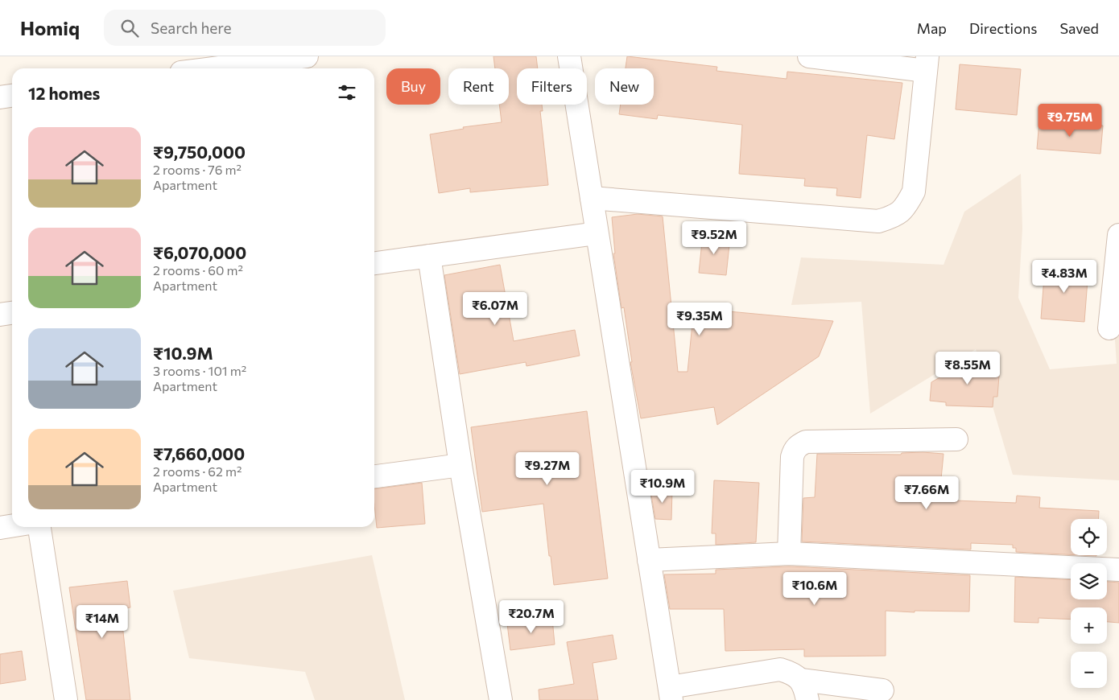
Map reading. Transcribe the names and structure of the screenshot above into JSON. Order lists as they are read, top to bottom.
{
  "page": {
    "header": "Homiq",
    "search": "Search here",
    "nav": ["Map", "Directions", "Saved"],
    "chip": [
      "Buy",
      "Rent",
      "Filters",
      "New"
    ],
    "heading": "12 homes",
    "price": [
      "₹9.75M",
      "₹9.52M",
      "₹4.83M",
      "₹6.07M",
      "₹9.35M",
      "₹8.55M",
      "₹9.27M",
      "₹10.9M",
      "₹7.66M",
      "₹10.6M",
      "₹20.7M",
      "₹14M"
    ],
    "list": [
      {
        "name": "₹9,750,000",
        "note": "2 rooms · 76 m² · Apartment"
      },
      {
        "name": "₹6,070,000",
        "note": "2 rooms · 60 m² · Apartment"
      },
      {
        "name": "₹10.9M",
        "note": "3 rooms · 101 m² · Apartment"
      },
      {
        "name": "₹7,660,000",
        "note": "2 rooms · 62 m² · Apartment"
      }
    ],
    "map_buttons": ["+", "−"]
  }
}
